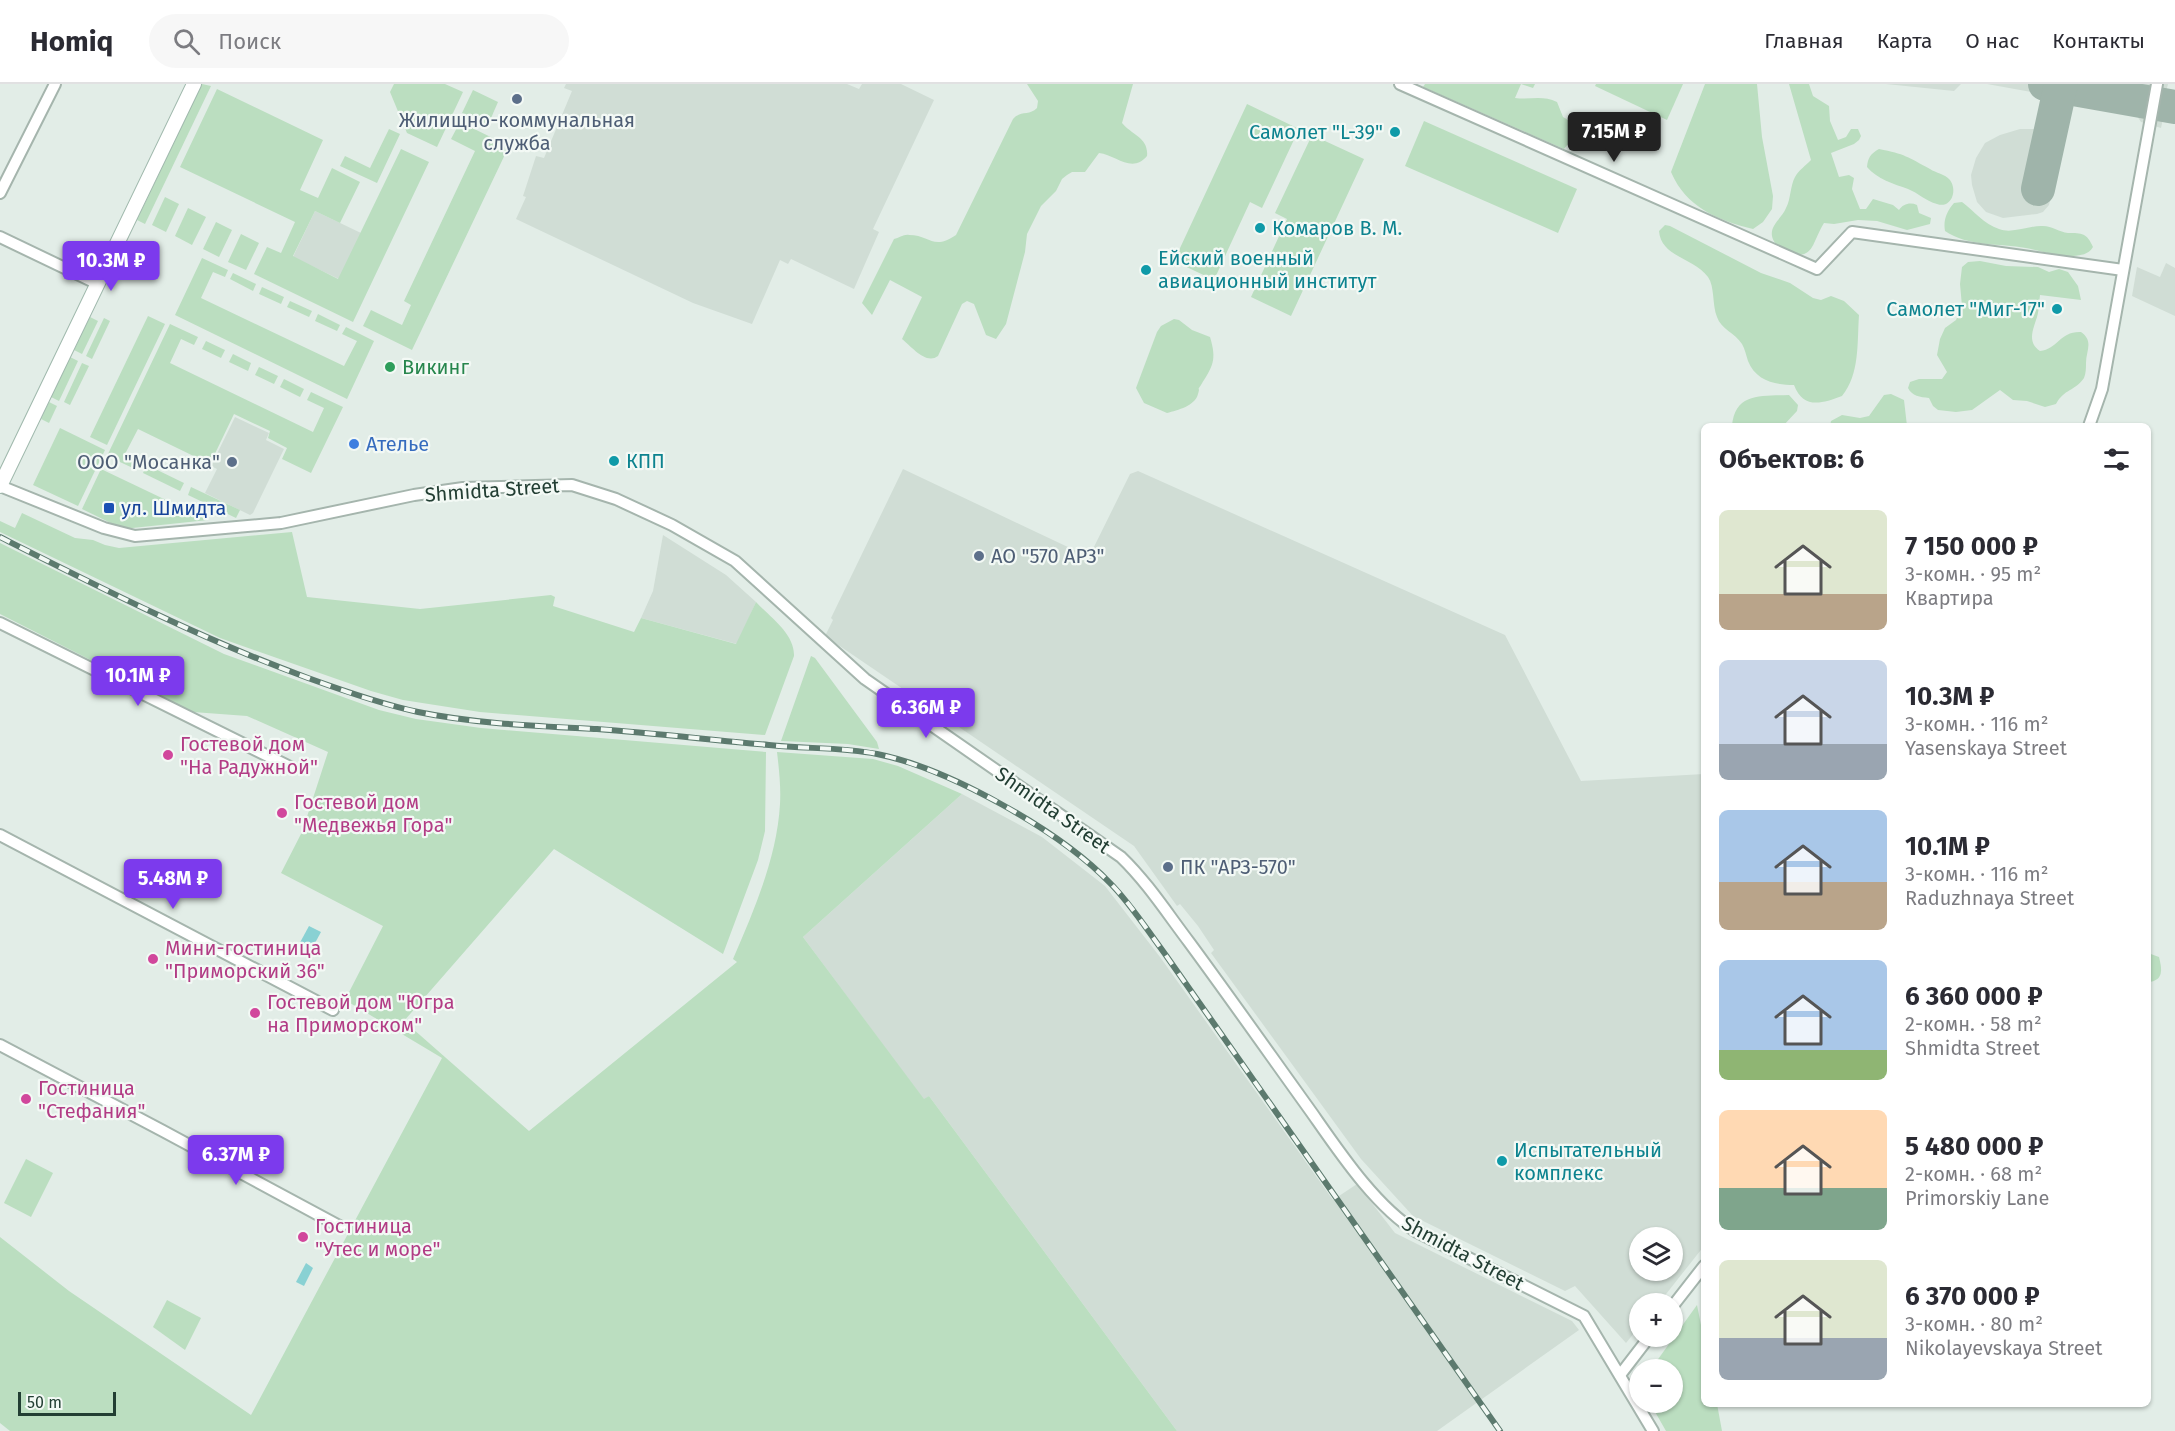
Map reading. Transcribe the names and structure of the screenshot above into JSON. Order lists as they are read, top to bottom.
{
  "streets": {
    "street": ["Shmidta Street"]
  },
  "places": {
    "other": [
      "Жилищно-коммунальная служба",
      "Самолет \"L-39\"",
      "Комаров В. М.",
      "Ейский военный авиационный институт",
      "Самолет \"Миг-17\"",
      "Викинг",
      "Ателье",
      "КПП",
      "ООО \"Мосанка\"",
      "АО \"570 АРЗ\"",
      "Гостевой дом \"На Радужной\"",
      "Гостевой дом \"Медвежья Гора\"",
      "ПК \"АРЗ-570\"",
      "Мини-гостиница \"Приморский 36\"",
      "Гостевой дом \"Югра на Приморском\"",
      "Гостиница \"Стефания\"",
      "Испытательный комплекс",
      "Гостиница \"Утес и море\""
    ],
    "transit": ["ул. Шмидта"]
  },
  "scale_bar": "50 m",
  "page": {
    "header": "Homiq",
    "search": "Поиск",
    "nav": [
      "Главная",
      "Карта",
      "О нас",
      "Контакты"
    ],
    "price": [
      "7.15M ₽",
      "10.3M ₽",
      "10.1M ₽",
      "6.36M ₽",
      "5.48M ₽",
      "6.37M ₽"
    ],
    "heading": "Объектов: 6",
    "list": [
      {
        "name": "7 150 000 ₽",
        "note": "3-комн. · 95 m² · Квартира"
      },
      {
        "name": "10.3M ₽",
        "note": "3-комн. · 116 m² · Yasenskaya Street"
      },
      {
        "name": "10.1M ₽",
        "note": "3-комн. · 116 m² · Raduzhnaya Street"
      },
      {
        "name": "6 360 000 ₽",
        "note": "2-комн. · 58 m² · Shmidta Street"
      },
      {
        "name": "5 480 000 ₽",
        "note": "2-комн. · 68 m² · Primorskiy Lane"
      },
      {
        "name": "6 370 000 ₽",
        "note": "3-комн. · 80 m² · Nikolayevskaya Street"
      }
    ],
    "map_buttons": ["+", "−"],
    "scale": "50 m"
  }
}
